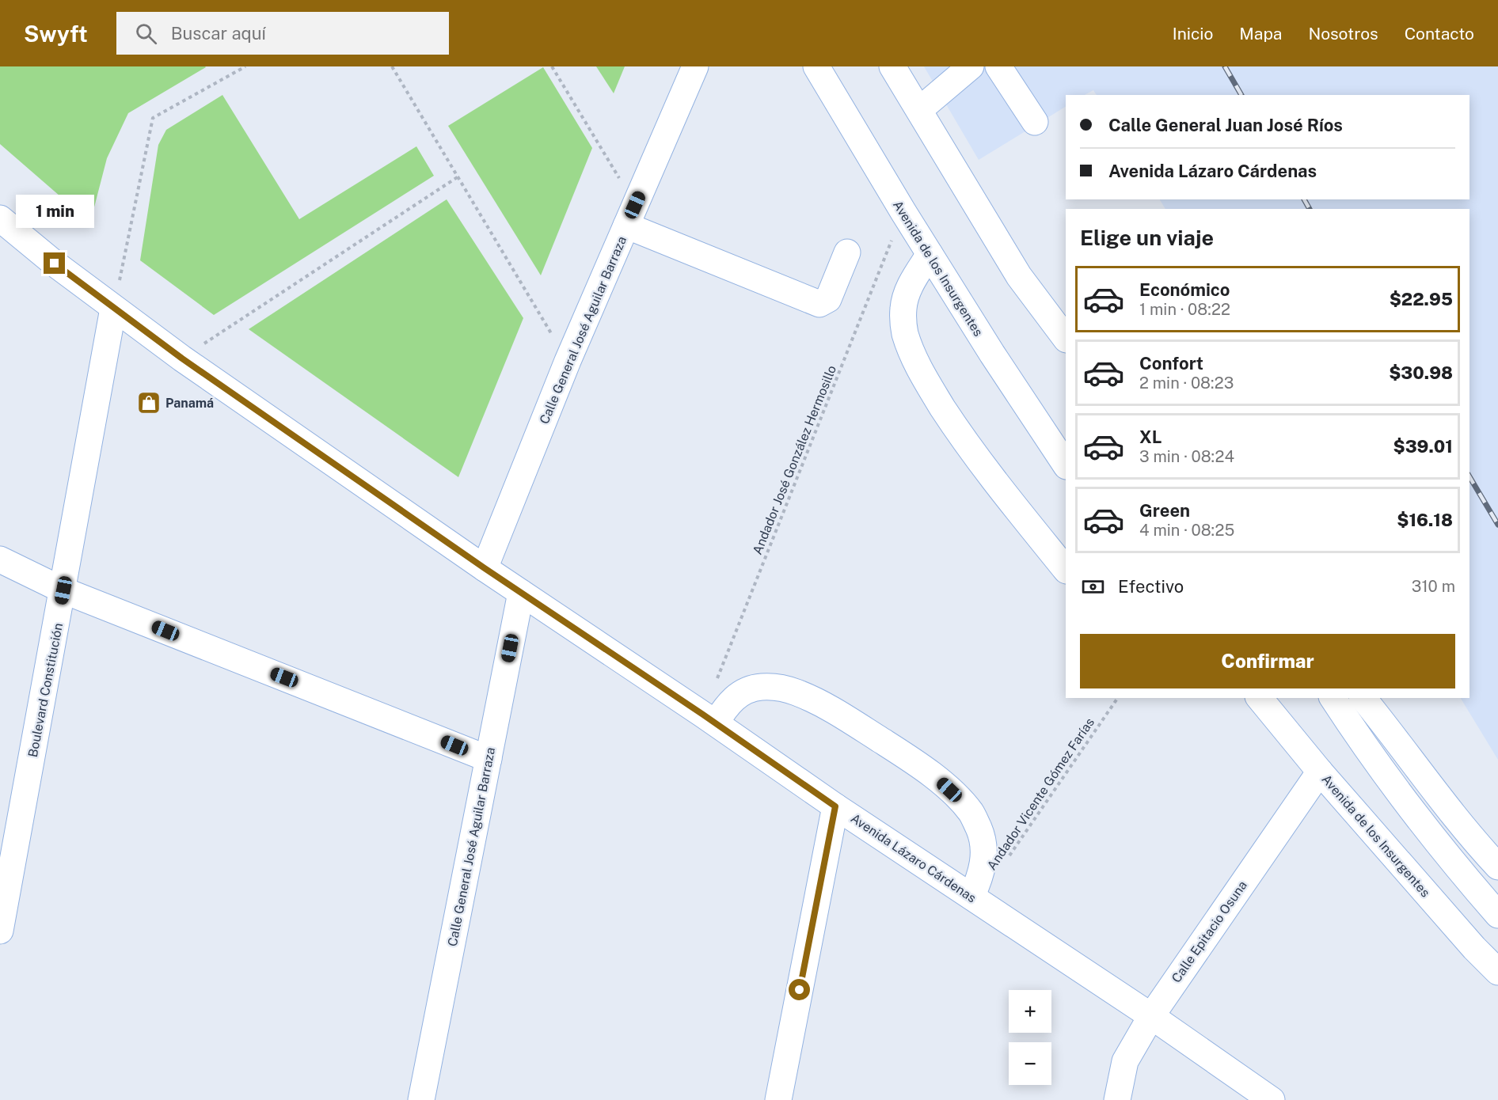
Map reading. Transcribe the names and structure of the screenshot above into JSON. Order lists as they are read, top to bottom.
{
  "streets": {
    "main road": [
      "Avenida de los Insurgentes",
      "Calle General José Aguilar Barraza",
      "Boulevard Constitución",
      "Avenida Lázaro Cárdenas",
      "Calle Epitacio Osuna"
    ],
    "path": ["Andador José González Hermosillo", "Andador Vicente Gómez Farías"]
  },
  "crossings": [
    ["Avenida de los Insurgentes", "Andador José González Hermosillo"],
    ["Avenida de los Insurgentes", "Calle Epitacio Osuna"],
    ["Calle General José Aguilar Barraza", "Avenida Lázaro Cárdenas"],
    ["Boulevard Constitución", "Avenida Lázaro Cárdenas"],
    ["Avenida Lázaro Cárdenas", "Calle Epitacio Osuna"]
  ],
  "places": {
    "shop": ["Panamá"]
  },
  "page": {
    "header": "Swyft",
    "search": "Buscar aquí",
    "nav": [
      "Inicio",
      "Mapa",
      "Nosotros",
      "Contacto"
    ],
    "banner": ["Calle General Juan José Ríos", "Avenida Lázaro Cárdenas"],
    "bubble": "1 min",
    "heading": "Elige un viaje",
    "list": [
      {
        "name": "Económico",
        "note": "1 min · 08:22",
        "value": "$22.95"
      },
      {
        "name": "Confort",
        "note": "2 min · 08:23",
        "value": "$30.98"
      },
      {
        "name": "XL",
        "note": "3 min · 08:24",
        "value": "$39.01"
      },
      {
        "name": "Green",
        "note": "4 min · 08:25",
        "value": "$16.18"
      }
    ],
    "pay": ["Efectivo", "310 m"],
    "buttons": "Confirmar",
    "map_buttons": ["+", "−"]
  }
}
